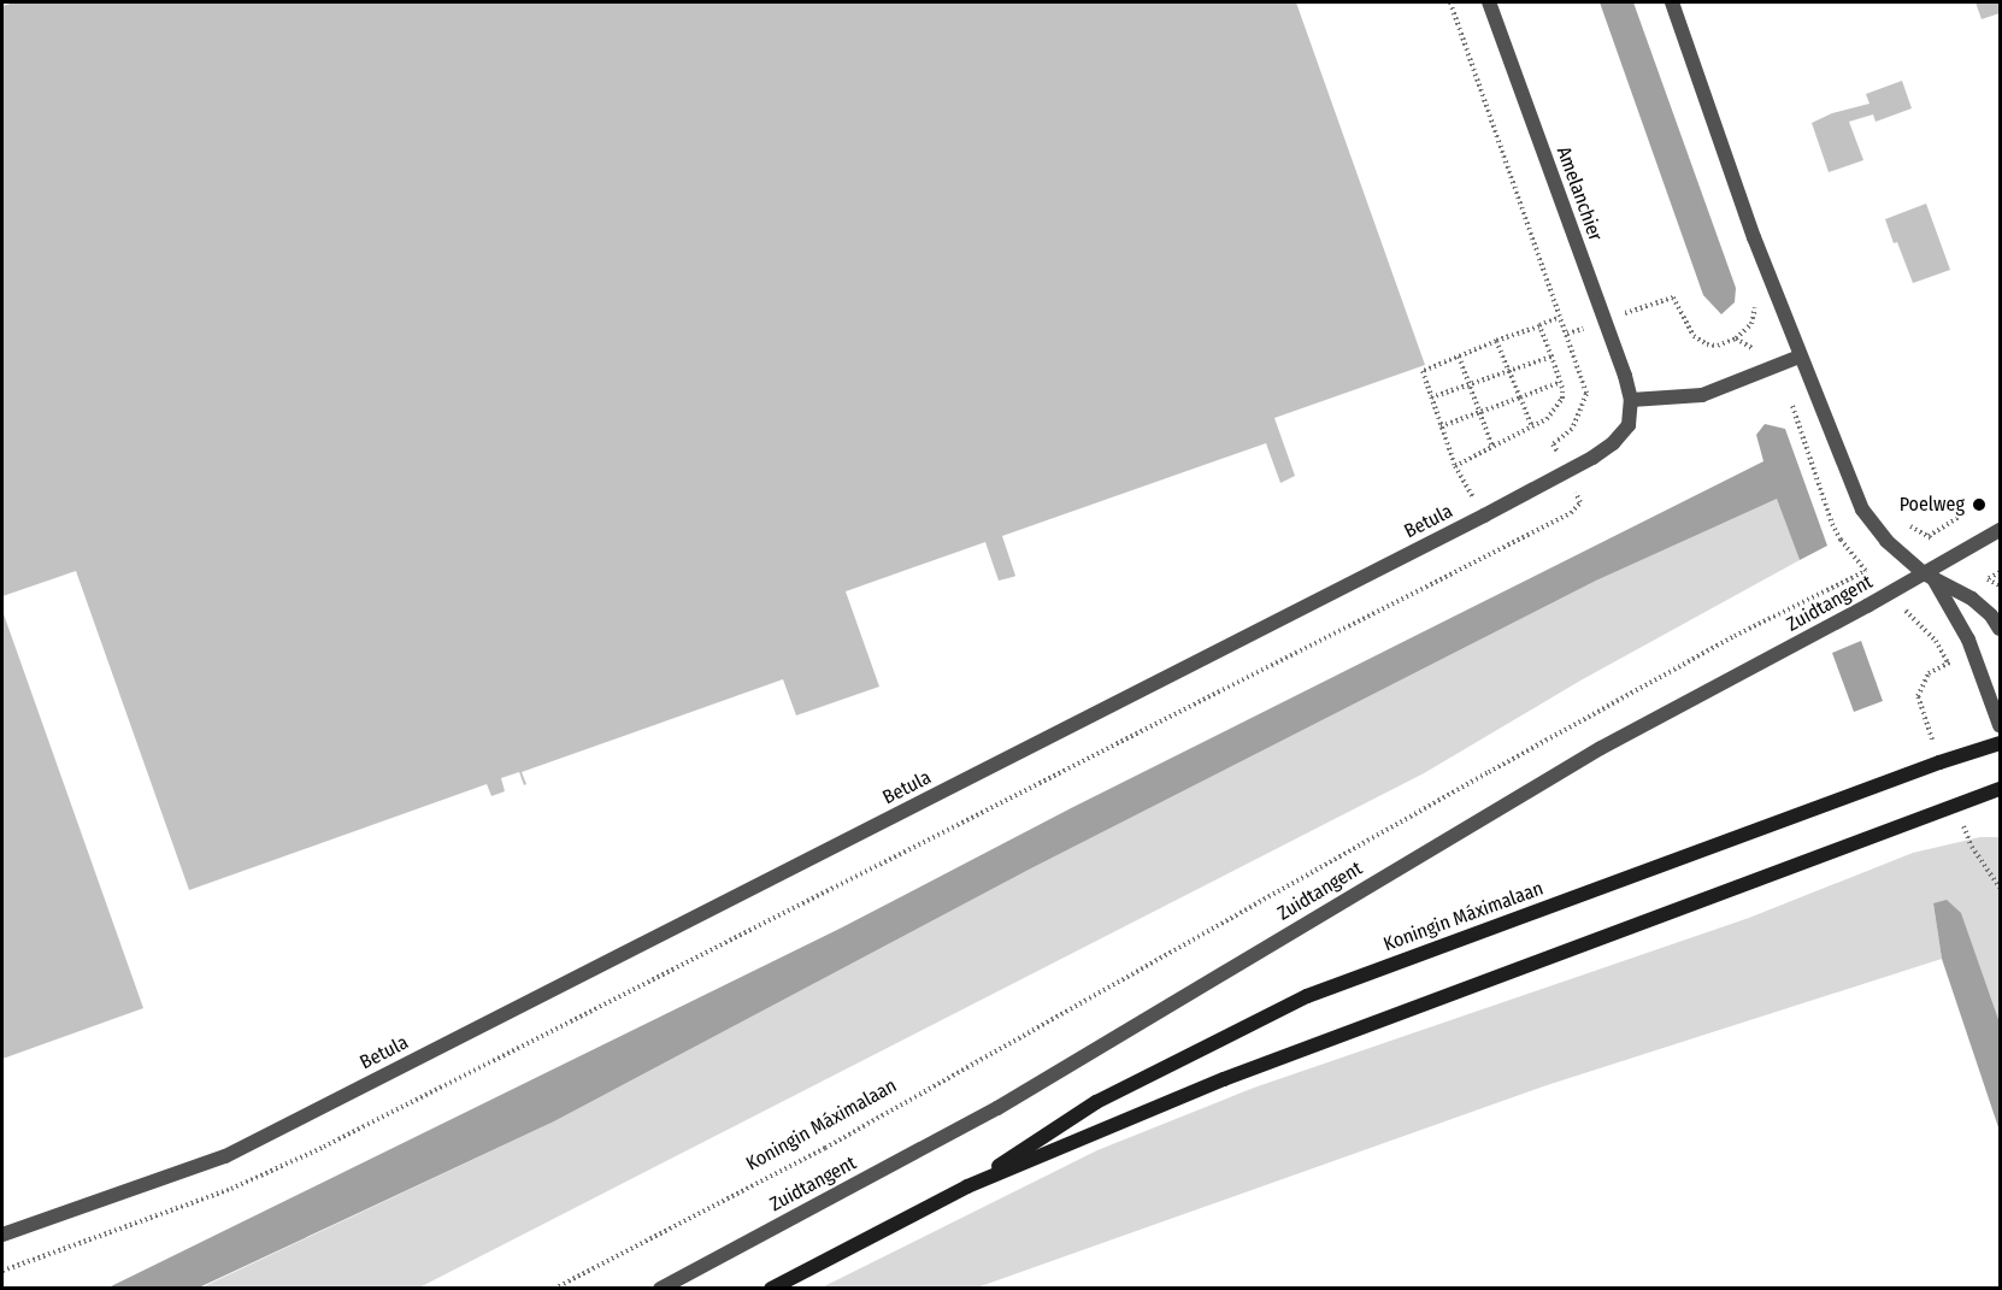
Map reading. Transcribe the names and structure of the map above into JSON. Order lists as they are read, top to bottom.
{
  "streets": {
    "main road": ["Koningin Máximalaan"],
    "street": ["Amelanchier", "Betula", "Zuidtangent"]
  },
  "crossings": [
    ["Amelanchier", "Betula"]
  ],
  "places": ["Poelweg"]
}
